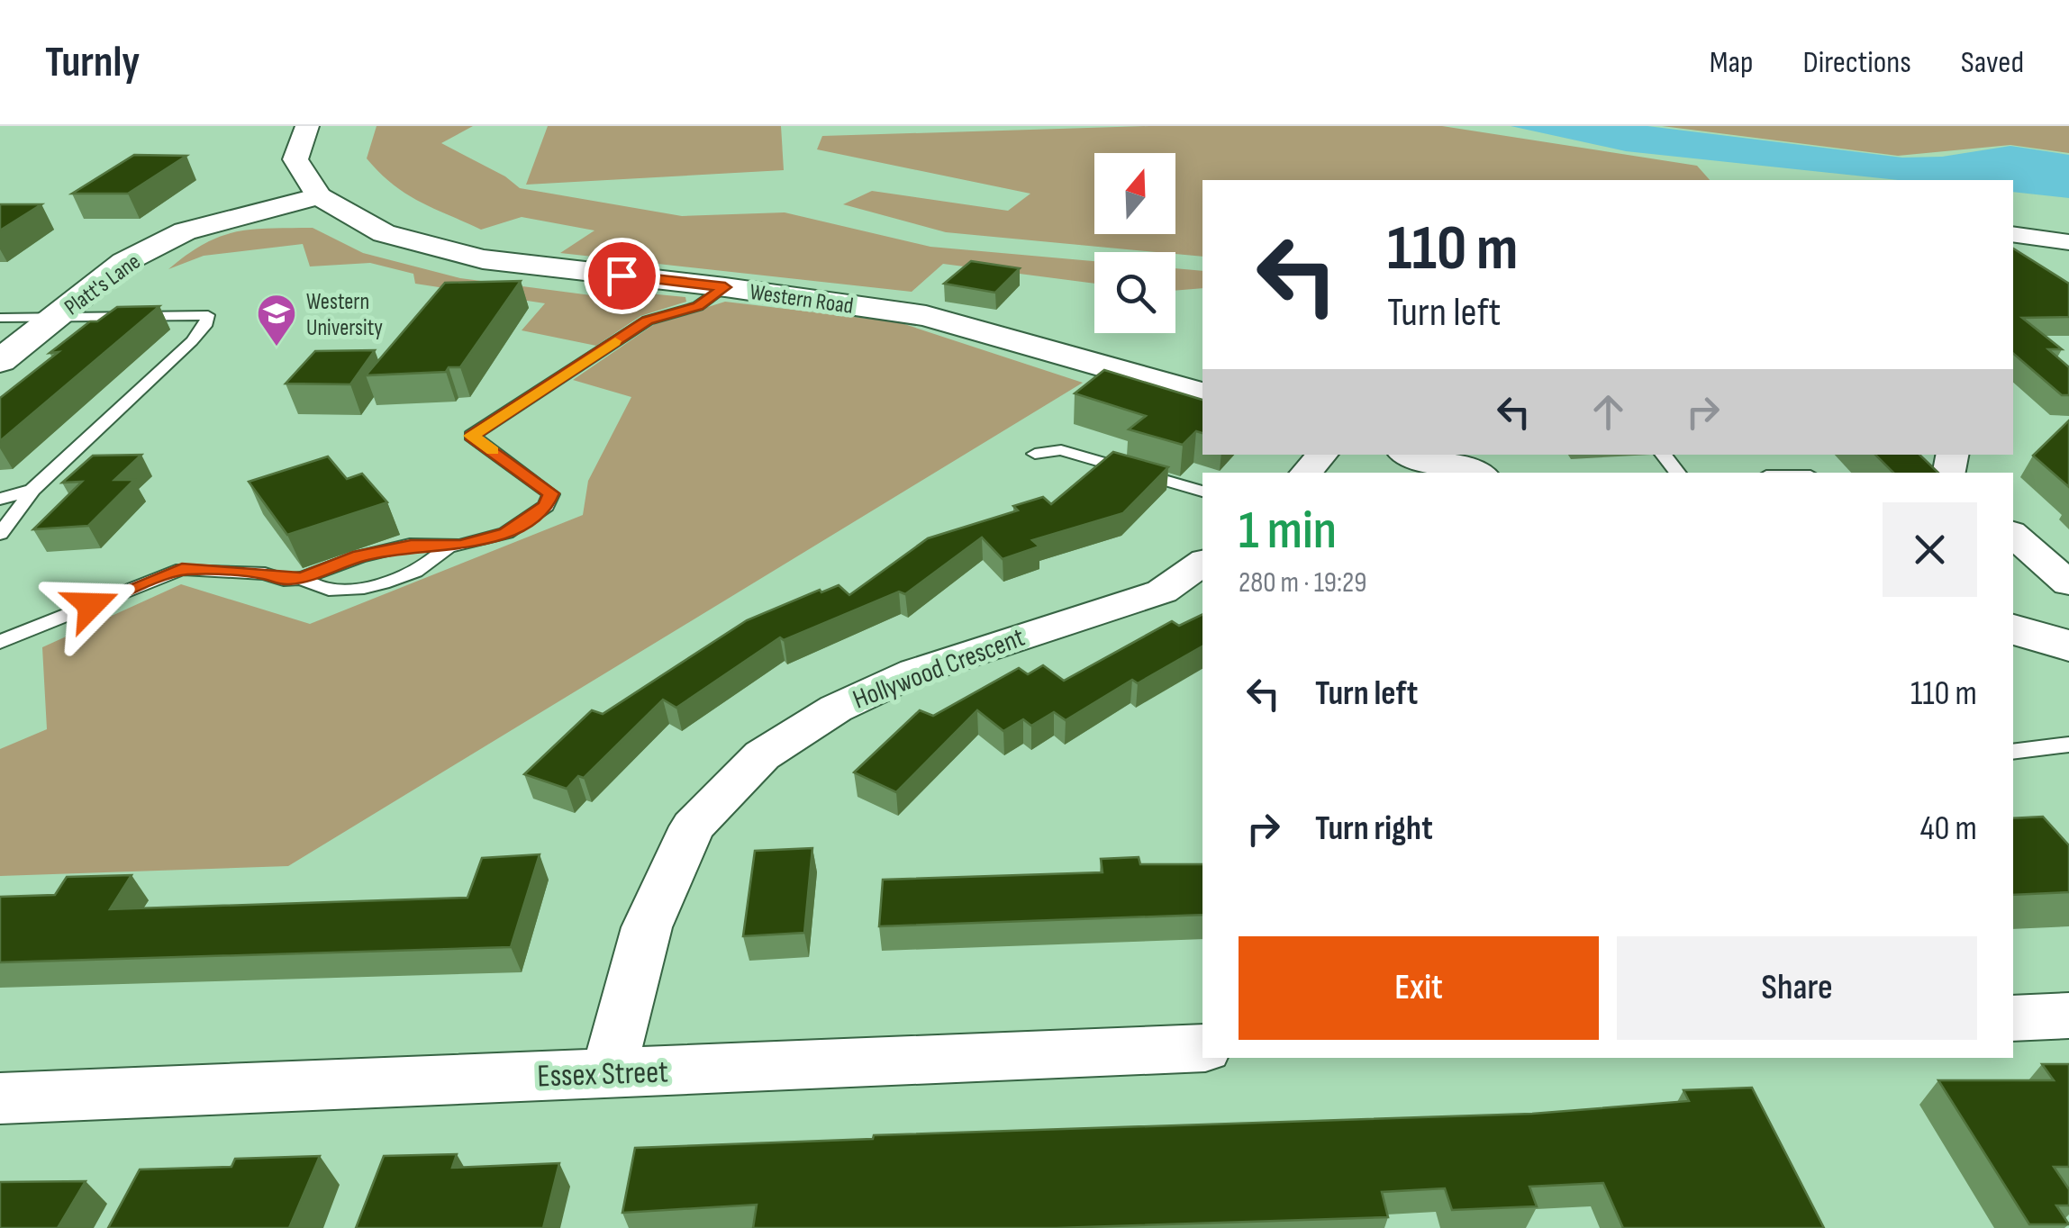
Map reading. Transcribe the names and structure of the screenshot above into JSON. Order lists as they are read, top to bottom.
{
  "streets": {
    "main road": ["Platt's Lane", "Western Road"],
    "street": ["Hollywood Crescent", "Essex Street"]
  },
  "crossings": [
    ["Platt's Lane", "Western Road"],
    ["Hollywood Crescent", "Essex Street"]
  ],
  "places": {
    "school or university": ["Western University"]
  },
  "north": "top",
  "page": {
    "header": "Turnly",
    "nav": ["Map", "Directions", "Saved"],
    "turn": ["110 m", "Turn left"],
    "heading": ["1 min", "280 m · 19:29"],
    "list": [
      {
        "name": "Turn left",
        "value": "110 m"
      },
      {
        "name": "Turn right",
        "value": "40 m"
      }
    ],
    "buttons": ["Exit", "Share"]
  }
}
